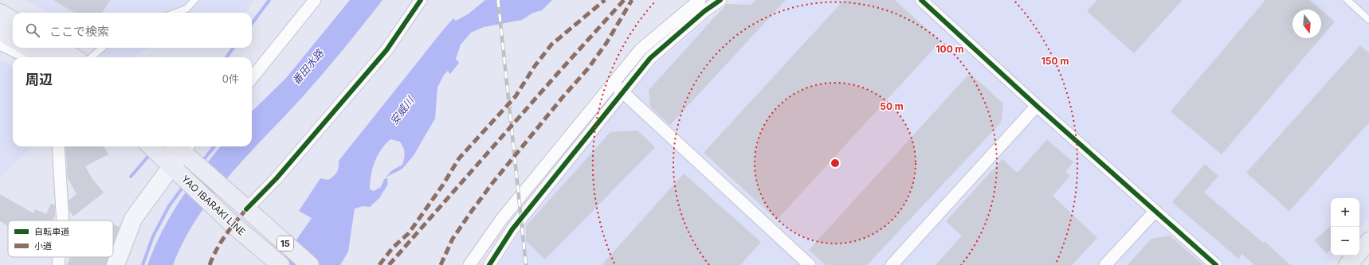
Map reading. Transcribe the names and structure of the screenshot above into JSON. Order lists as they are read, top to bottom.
{
  "streets": {
    "main road": ["YAO IBARAKI LINE", "15"]
  },
  "water": ["番田水路", "安威川"],
  "legend": ["自転車道", "小道"],
  "north": "bottom",
  "page": {
    "search": "ここで検索",
    "heading": ["周辺", "0件"],
    "map_buttons": ["+", "−"]
  },
  "rings": ["100 m", "150 m", "50 m"]
}
